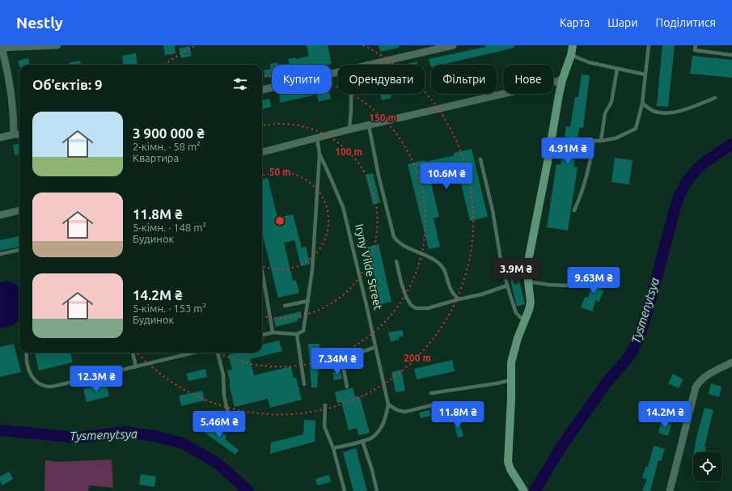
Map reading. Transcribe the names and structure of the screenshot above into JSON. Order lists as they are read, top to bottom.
{
  "streets": {
    "lane": ["Iryny Vilde Street"]
  },
  "water": ["Tysmenytsya"],
  "page": {
    "header": "Nestly",
    "nav": ["Карта", "Шари", "Поділитися"],
    "chip": [
      "Купити",
      "Орендувати",
      "Фільтри",
      "Нове"
    ],
    "heading": "Об’єктів: 9",
    "list": [
      {
        "name": "3 900 000 ₴",
        "note": "2-кімн. · 58 m² · Квартира"
      },
      {
        "name": "11.8M ₴",
        "note": "5-кімн. · 148 m² · Будинок"
      },
      {
        "name": "14.2M ₴",
        "note": "5-кімн. · 153 m² · Будинок"
      }
    ],
    "price": [
      "4.91M ₴",
      "10.6M ₴",
      "3.9M ₴",
      "9.63M ₴",
      "7.34M ₴",
      "12.3M ₴",
      "11.8M ₴",
      "14.2M ₴",
      "5.46M ₴"
    ]
  },
  "rings": [
    "150 m",
    "100 m",
    "50 m",
    "200 m"
  ]
}
